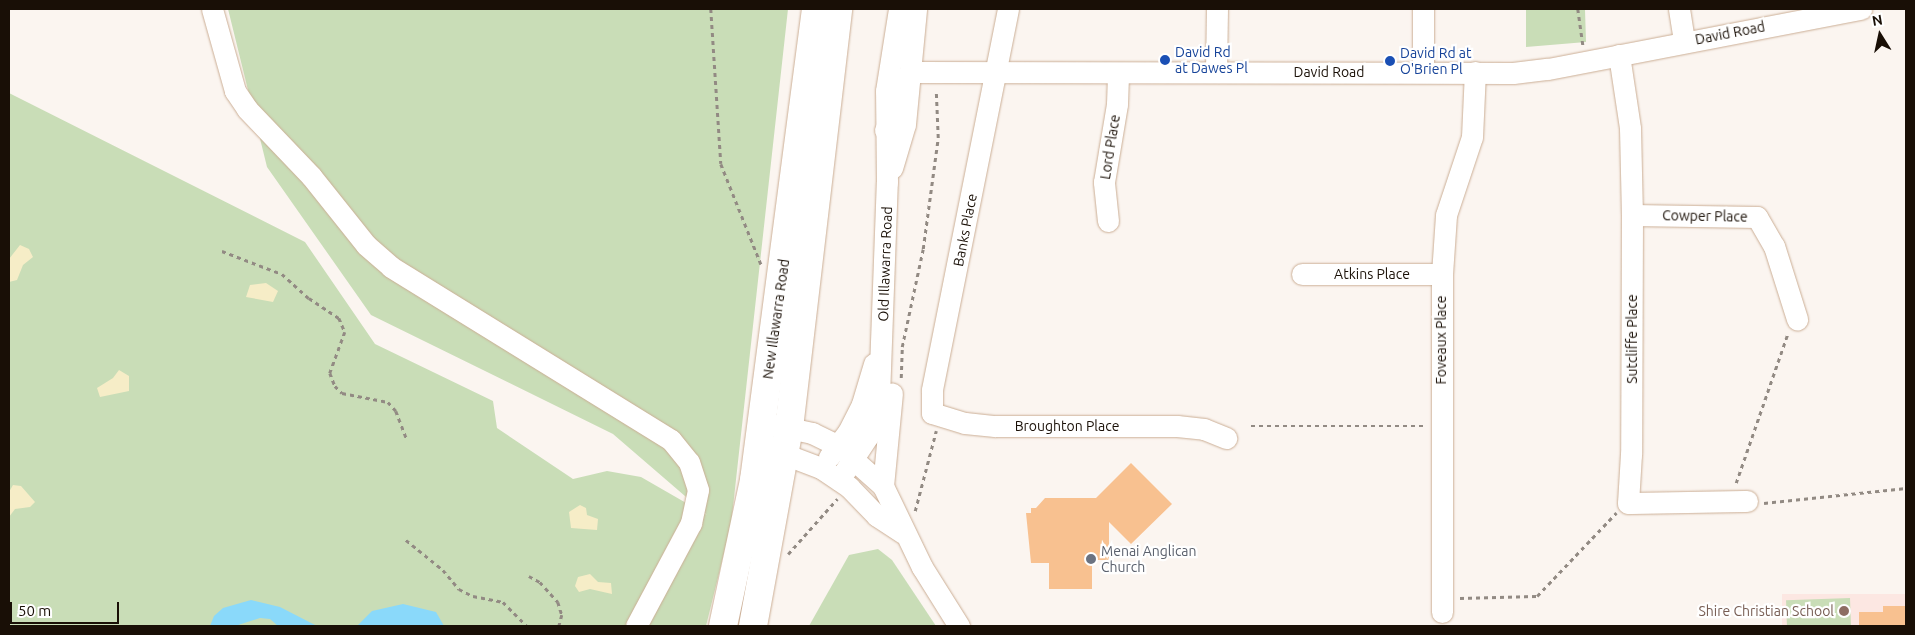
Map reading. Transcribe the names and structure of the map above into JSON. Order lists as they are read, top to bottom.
{
  "streets": {
    "highway": ["New Illawarra Road"],
    "street": [
      "David Road",
      "Lord Place",
      "Cowper Place",
      "Banks Place",
      "Old Illawarra Road",
      "Atkins Place",
      "Sutcliffe Place",
      "Foveaux Place",
      "Broughton Place"
    ]
  },
  "crossings": [
    ["David Road", "Lord Place"],
    ["David Road", "Banks Place"],
    ["David Road", "Old Illawarra Road"],
    ["David Road", "Sutcliffe Place"],
    ["David Road", "Foveaux Place"],
    ["Cowper Place", "Sutcliffe Place"],
    ["Banks Place", "Broughton Place"],
    ["Old Illawarra Road", "New Illawarra Road"],
    ["Atkins Place", "Foveaux Place"]
  ],
  "places": [
    "David Rd at Dawes Pl",
    "David Rd at O'Brien Pl",
    "Menai Anglican Church",
    "Shire Christian School"
  ],
  "scale_bar": "50 m",
  "north": "top"
}
